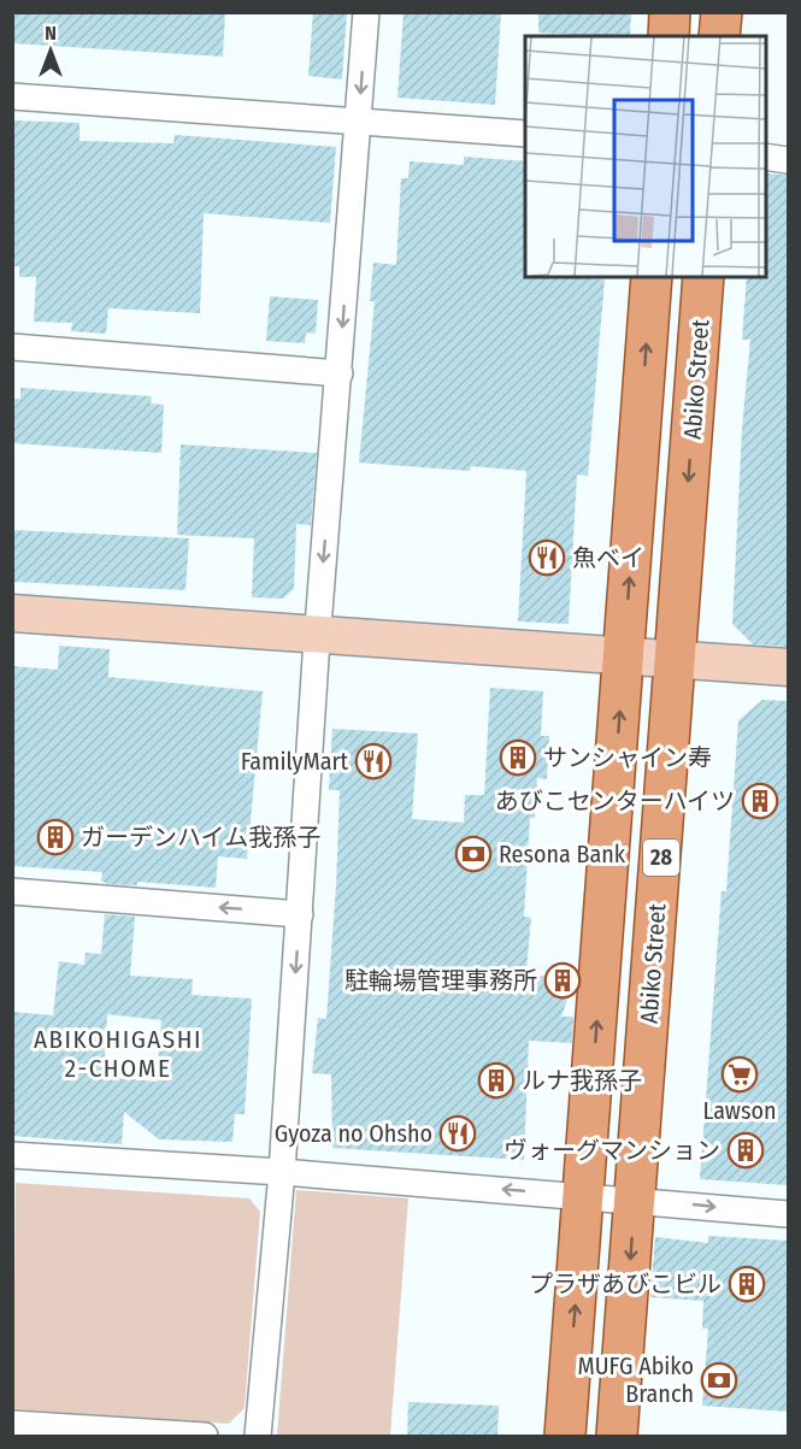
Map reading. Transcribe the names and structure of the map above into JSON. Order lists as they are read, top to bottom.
{
  "streets": {
    "main road": ["Abiko Street", "28"]
  },
  "districts": ["ABIKOHIGASHI 2-CHOME"],
  "places": {
    "restaurant": ["魚ベイ", "FamilyMart", "Gyoza no Ohsho"],
    "building": [
      "サンシャイン寿",
      "あびこセンターハイツ",
      "ガーデンハイム我孫子",
      "駐輪場管理事務所",
      "ルナ我孫子",
      "ヴォーグマンション",
      "プラザあびこビル"
    ],
    "bank": ["Resona Bank", "MUFG Abiko Branch"],
    "supermarket": ["Lawson"]
  },
  "north": "top"
}
